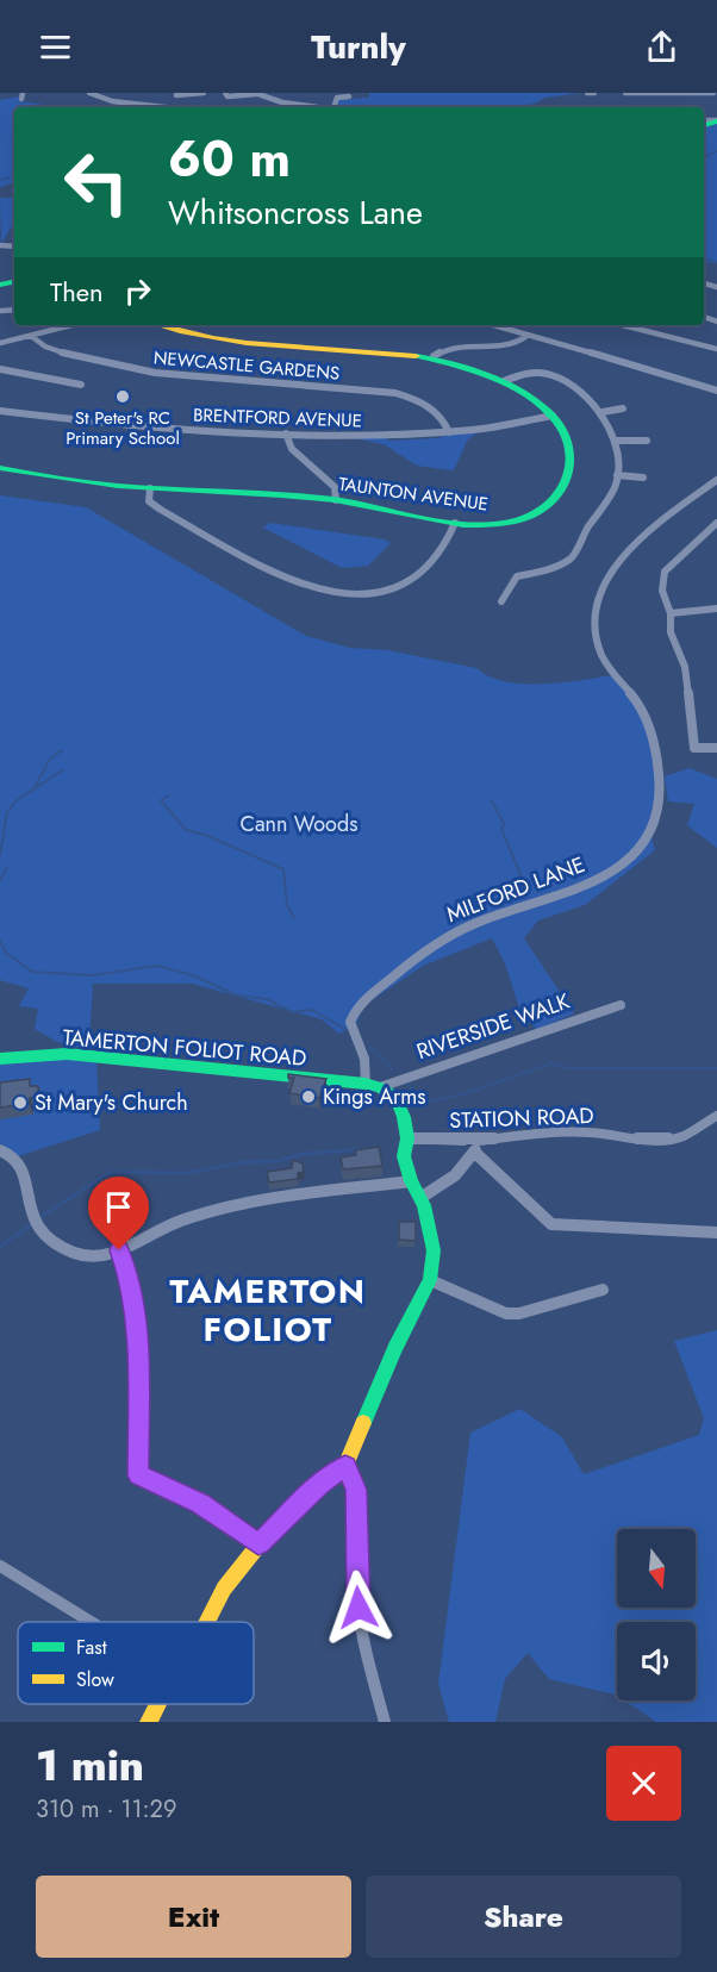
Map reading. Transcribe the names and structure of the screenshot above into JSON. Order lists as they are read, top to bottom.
{
  "streets": {
    "street": [
      "NEWCASTLE GARDENS",
      "BRENTFORD AVENUE",
      "TAUNTON AVENUE",
      "MILFORD LANE",
      "RIVERSIDE WALK",
      "TAMERTON FOLIOT ROAD",
      "STATION ROAD"
    ]
  },
  "crossings": [
    ["NEWCASTLE GARDENS", "BRENTFORD AVENUE"],
    ["BRENTFORD AVENUE", "TAUNTON AVENUE"],
    ["MILFORD LANE", "TAMERTON FOLIOT ROAD"],
    ["RIVERSIDE WALK", "TAMERTON FOLIOT ROAD"]
  ],
  "districts": ["TAMERTON FOLIOT"],
  "parks": ["Cann Woods"],
  "places": ["St Peter's RC Primary School", "Kings Arms", "St Mary's Church"],
  "legend": ["Fast", "Slow"],
  "north": "bottom",
  "page": {
    "header": "Turnly",
    "turn": ["60 m", "Whitsoncross Lane"],
    "then": "Then",
    "heading": ["1 min", "310 m · 11:29"],
    "buttons": ["Exit", "Share"]
  }
}
